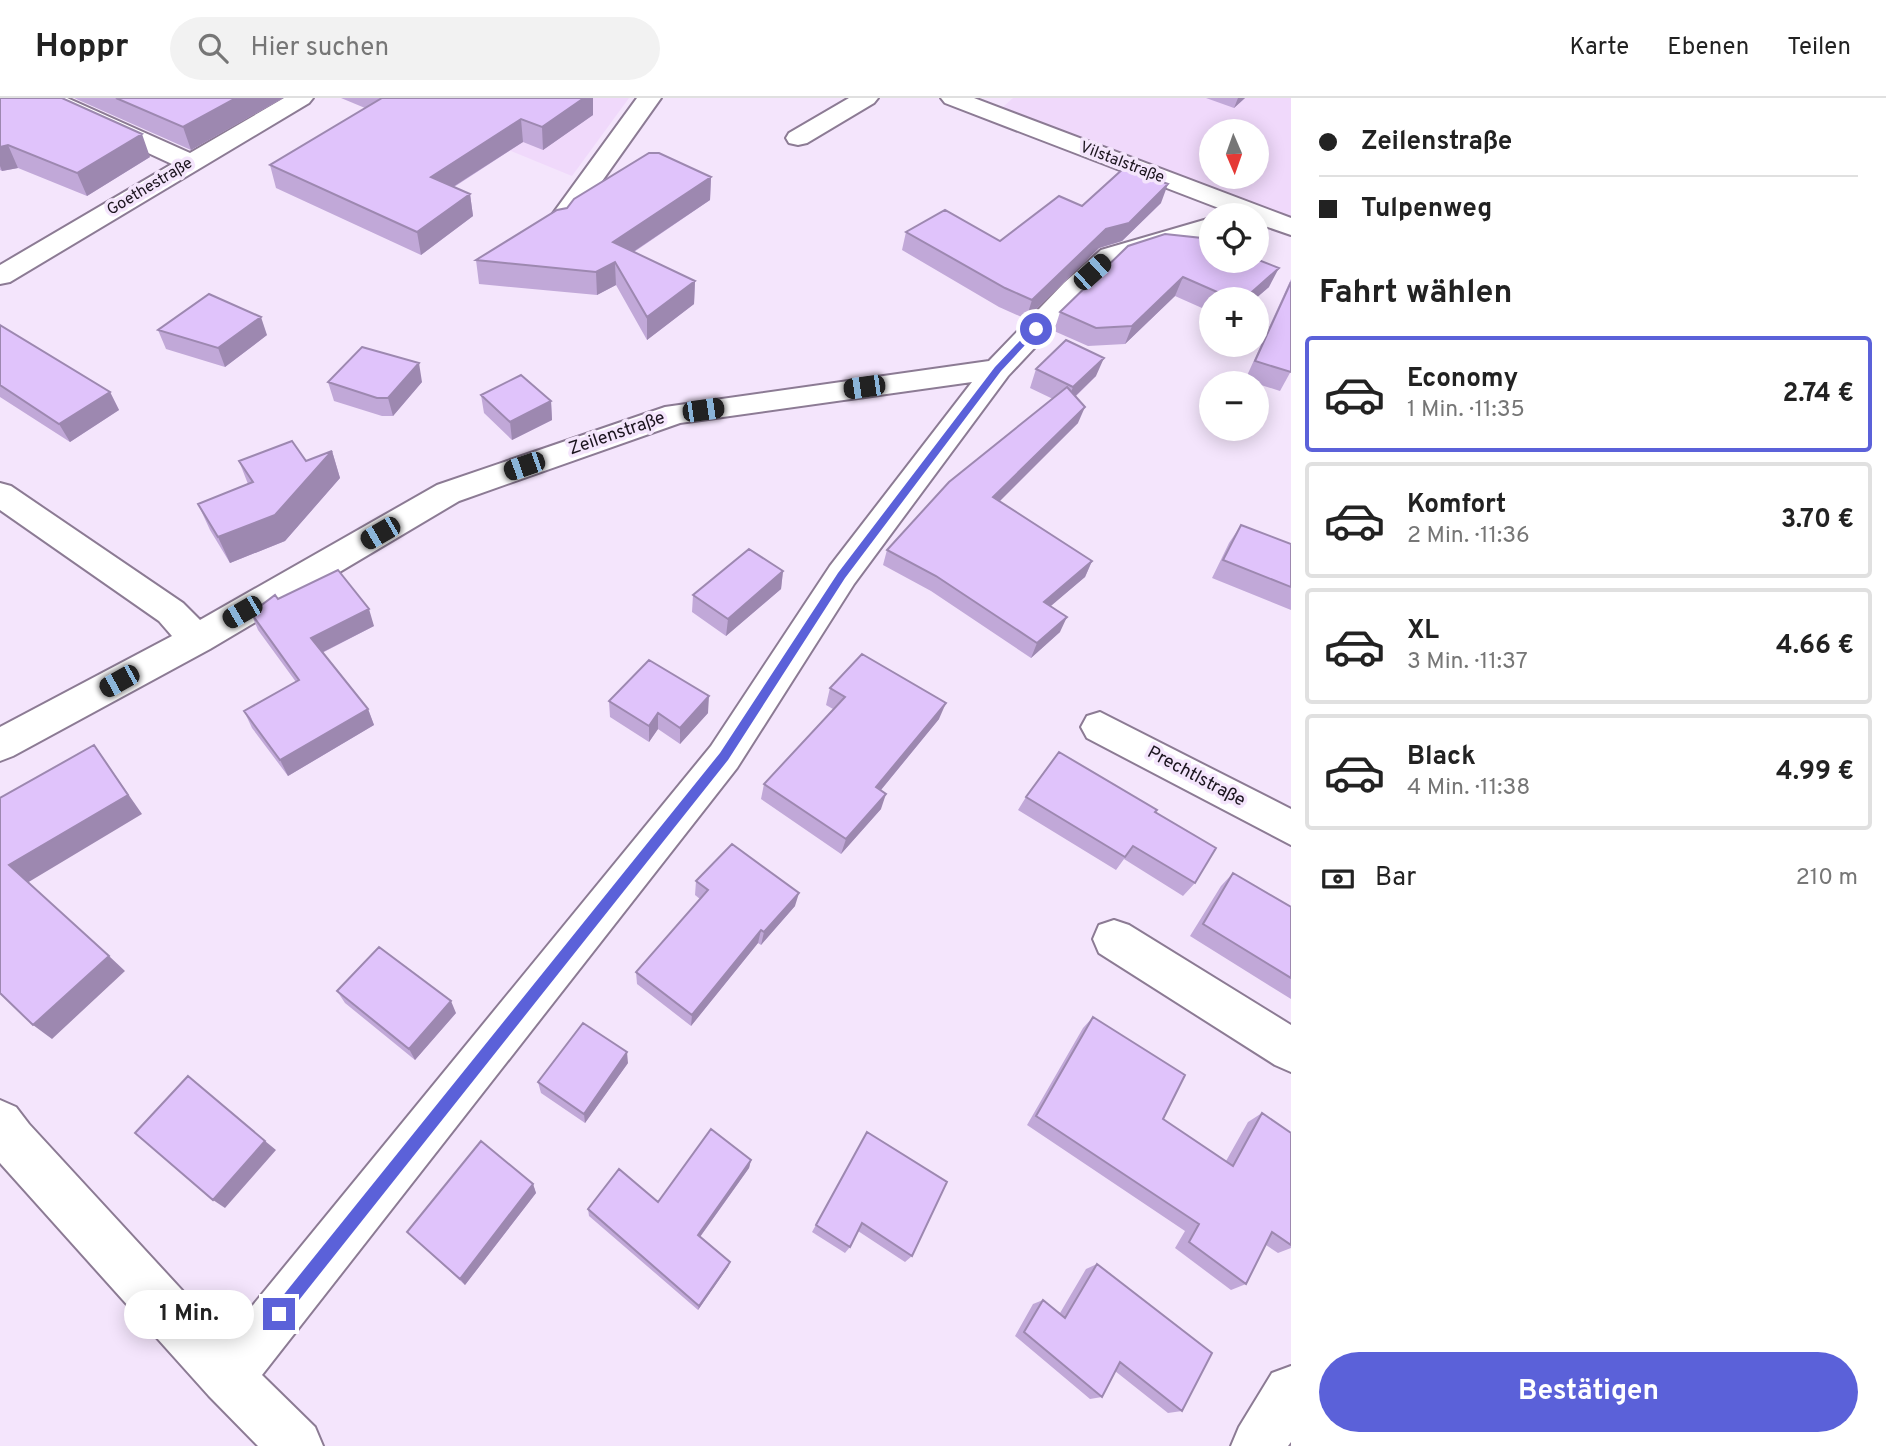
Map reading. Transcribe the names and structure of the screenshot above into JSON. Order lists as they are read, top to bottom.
{
  "streets": {
    "street": [
      "Vilstalstraße",
      "Goethestraße",
      "Zeilenstraße",
      "Prechtlstraße"
    ]
  },
  "north": "bottom",
  "page": {
    "header": "Hoppr",
    "search": "Hier suchen",
    "nav": ["Karte", "Ebenen", "Teilen"],
    "banner": ["Zeilenstraße", "Tulpenweg"],
    "map_buttons": ["+", "−"],
    "heading": "Fahrt wählen",
    "list": [
      {
        "name": "Economy",
        "note": "1 Min. · 11:35",
        "value": "2.74 €"
      },
      {
        "name": "Komfort",
        "note": "2 Min. · 11:36",
        "value": "3.70 €"
      },
      {
        "name": "XL",
        "note": "3 Min. · 11:37",
        "value": "4.66 €"
      },
      {
        "name": "Black",
        "note": "4 Min. · 11:38",
        "value": "4.99 €"
      }
    ],
    "pay": ["Bar", "210 m"],
    "bubble": "1 Min.",
    "buttons": "Bestätigen"
  }
}
